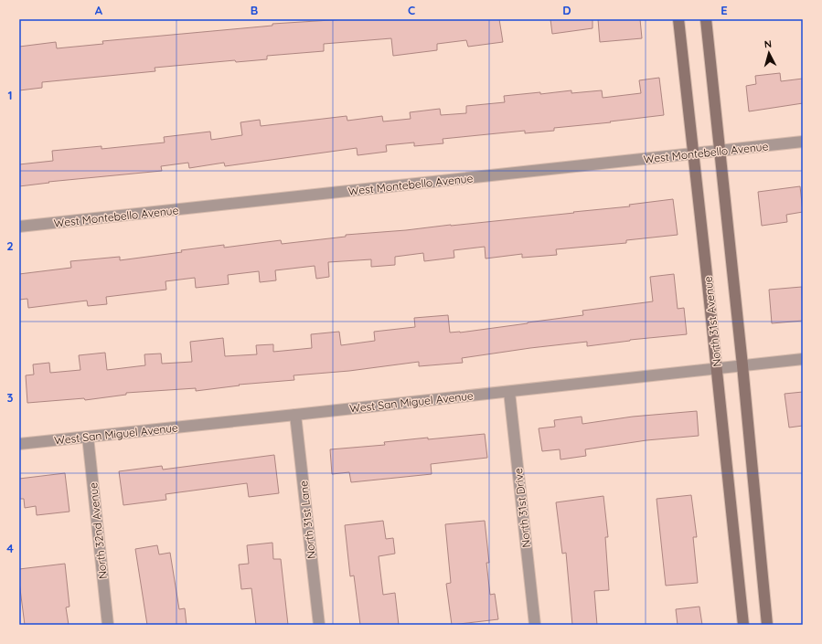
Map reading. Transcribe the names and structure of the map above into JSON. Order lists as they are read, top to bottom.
{
  "streets": {
    "street": [
      "West Montebello Avenue",
      "North 31st Avenue",
      "West San Miguel Avenue",
      "North 31st Drive",
      "North 31st Lane",
      "North 32nd Avenue"
    ]
  },
  "crossings": [
    ["West Montebello Avenue", "North 31st Avenue"],
    ["North 31st Avenue", "West San Miguel Avenue"],
    ["West San Miguel Avenue", "North 31st Drive"],
    ["West San Miguel Avenue", "North 31st Lane"],
    ["West San Miguel Avenue", "North 32nd Avenue"]
  ],
  "north": "top",
  "grid": {
    "columns": [
      "A",
      "B",
      "C",
      "D",
      "E"
    ],
    "rows": [
      "1",
      "2",
      "3",
      "4"
    ]
  }
}
